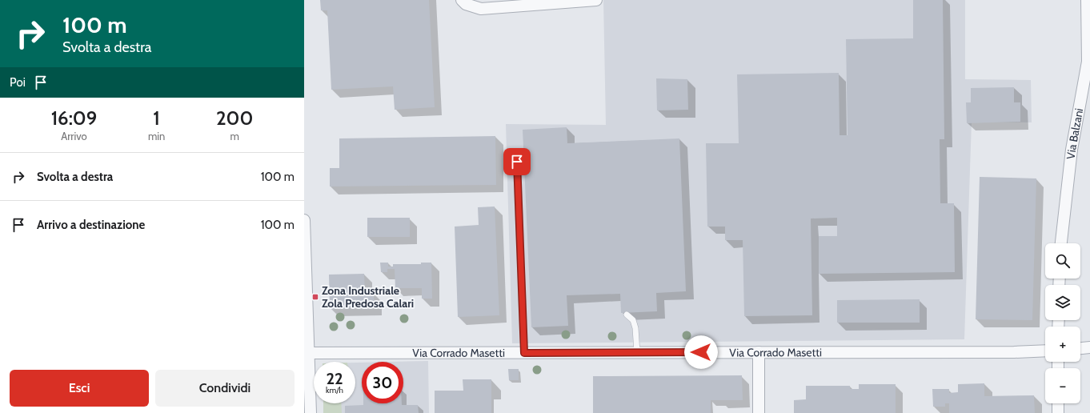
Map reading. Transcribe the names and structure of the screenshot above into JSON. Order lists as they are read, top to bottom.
{
  "streets": {
    "street": ["Via Balzani", "Via Corrado Masetti"]
  },
  "places": {
    "transit": ["Zona Industriale Zola Predosa Calari"]
  },
  "page": {
    "turn": ["100 m", "Svolta a destra"],
    "then": "Poi",
    "eta": [
      "16:09",
      "Arrivo",
      "1",
      "min",
      "200",
      "m"
    ],
    "list": [
      {
        "name": "Svolta a destra",
        "value": "100 m"
      },
      {
        "name": "Arrivo a destinazione",
        "value": "100 m"
      }
    ],
    "map_buttons": ["+", "−"],
    "speed": "22 km/h",
    "limit": "30",
    "buttons": ["Esci", "Condividi"]
  }
}
